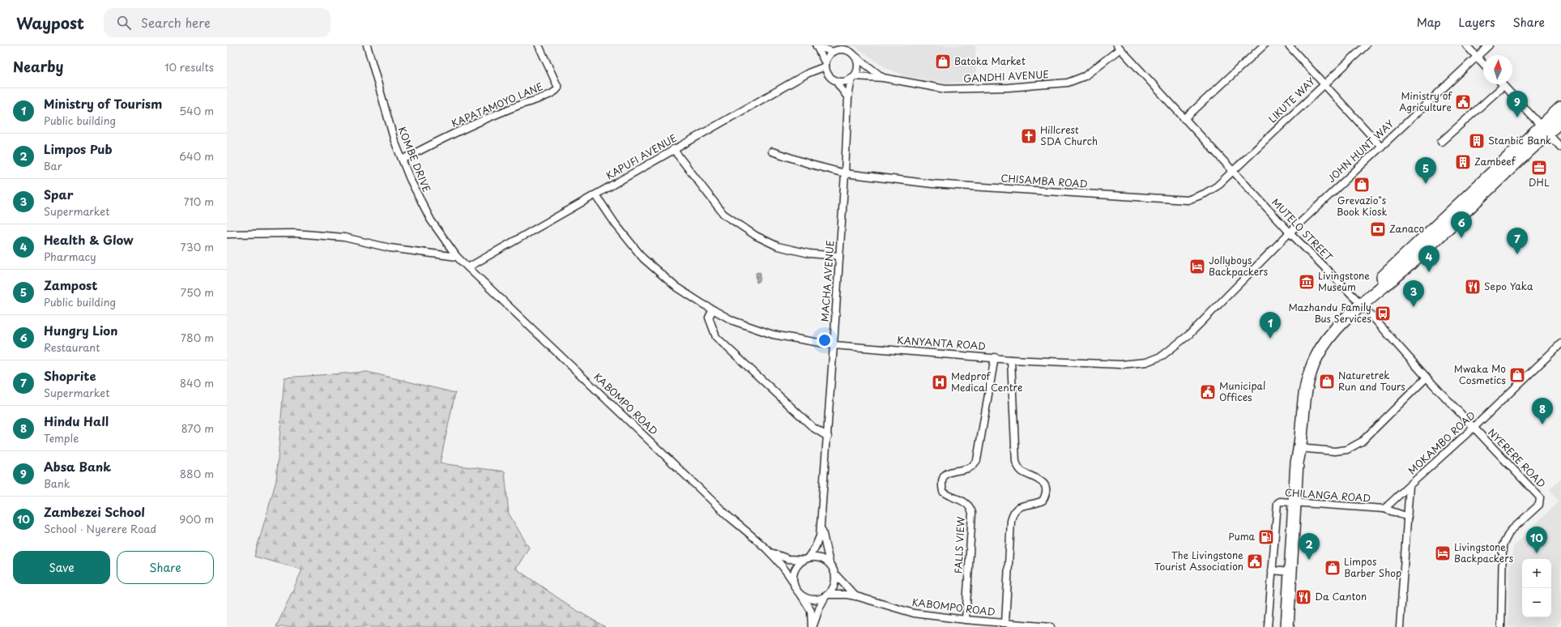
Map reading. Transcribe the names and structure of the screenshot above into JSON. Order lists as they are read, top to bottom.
{
  "streets": {
    "street": [
      "GANDHI AVENUE",
      "LIKUTE WAY",
      "KAPATAMOYO LANE",
      "JOHN HUNT WAY",
      "KAPUFI AVENUE",
      "KOMBE DRIVE",
      "CHISAMBA ROAD",
      "MUTELO STREET",
      "MACHA AVENUE",
      "KANYANTA ROAD",
      "KABOMPO ROAD",
      "MOKAMBO ROAD",
      "NYERERE ROAD",
      "CHILANGA ROAD",
      "FALLS VIEW"
    ]
  },
  "crossings": [
    ["GANDHI AVENUE", "KAPUFI AVENUE"],
    ["GANDHI AVENUE", "MUTELO STREET"],
    ["GANDHI AVENUE", "MACHA AVENUE"],
    ["LIKUTE WAY", "CHISAMBA ROAD"],
    ["LIKUTE WAY", "MUTELO STREET"],
    ["KAPATAMOYO LANE", "KOMBE DRIVE"],
    ["JOHN HUNT WAY", "MUTELO STREET"],
    ["JOHN HUNT WAY", "KANYANTA ROAD"],
    ["KAPUFI AVENUE", "KOMBE DRIVE"],
    ["KAPUFI AVENUE", "MACHA AVENUE"],
    ["KAPUFI AVENUE", "KANYANTA ROAD"],
    ["KAPUFI AVENUE", "KABOMPO ROAD"],
    ["KOMBE DRIVE", "KABOMPO ROAD"],
    ["CHISAMBA ROAD", "MUTELO STREET"],
    ["CHISAMBA ROAD", "MACHA AVENUE"],
    ["MUTELO STREET", "KANYANTA ROAD"],
    ["MUTELO STREET", "MOKAMBO ROAD"],
    ["MUTELO STREET", "NYERERE ROAD"],
    ["MACHA AVENUE", "KANYANTA ROAD"],
    ["MACHA AVENUE", "KABOMPO ROAD"],
    ["KANYANTA ROAD", "FALLS VIEW"],
    ["KABOMPO ROAD", "FALLS VIEW"],
    ["MOKAMBO ROAD", "NYERERE ROAD"],
    ["MOKAMBO ROAD", "CHILANGA ROAD"]
  ],
  "places": {
    "shop": [
      "Batoka Market",
      "Grevazio\"s Book Kiosk",
      "Mwaka Mo Cosmetics",
      "Naturetrek Run and Tours",
      "Limpos Barber Shop"
    ],
    "public building": ["Ministry of Agriculture", "Municipal Offices", "The Livingstone Tourist Association"],
    "church": ["Hillcrest SDA Church"],
    "building": ["Stanbic Bank", "Zambeef"],
    "office": ["DHL"],
    "bank": ["Zanaco"],
    "hotel": ["Jollyboys Backpackers", "Livingstone Backpackers"],
    "museum": ["Livingstone Museum"],
    "restaurant": ["Sepo Yaka", "Da Canton"],
    "bus stop": ["Mazhandu Family Bus Services"],
    "hospital": ["Medprof Medical Centre"],
    "fuel station": ["Puma"]
  },
  "north": "top",
  "page": {
    "header": "Waypost",
    "search": "Search here",
    "nav": ["Map", "Layers", "Share"],
    "heading": ["Nearby", "10 results"],
    "list": [
      {
        "mark": "1",
        "name": "Ministry of Tourism",
        "note": "Public building",
        "value": "540 m"
      },
      {
        "mark": "2",
        "name": "Limpos Pub",
        "note": "Bar",
        "value": "640 m"
      },
      {
        "mark": "3",
        "name": "Spar",
        "note": "Supermarket",
        "value": "710 m"
      },
      {
        "mark": "4",
        "name": "Health & Glow",
        "note": "Pharmacy",
        "value": "730 m"
      },
      {
        "mark": "5",
        "name": "Zampost",
        "note": "Public building",
        "value": "750 m"
      },
      {
        "mark": "6",
        "name": "Hungry Lion",
        "note": "Restaurant",
        "value": "780 m"
      },
      {
        "mark": "7",
        "name": "Shoprite",
        "note": "Supermarket",
        "value": "840 m"
      },
      {
        "mark": "8",
        "name": "Hindu Hall",
        "note": "Temple",
        "value": "870 m"
      },
      {
        "mark": "9",
        "name": "Absa Bank",
        "note": "Bank",
        "value": "880 m"
      },
      {
        "mark": "10",
        "name": "Zambezei School",
        "note": "School · Nyerere Road",
        "value": "900 m"
      }
    ],
    "pins": [
      "9",
      "5",
      "6",
      "7",
      "4",
      "3",
      "1",
      "8",
      "10",
      "2"
    ],
    "buttons": ["Save", "Share"],
    "map_buttons": ["+", "−"]
  }
}
